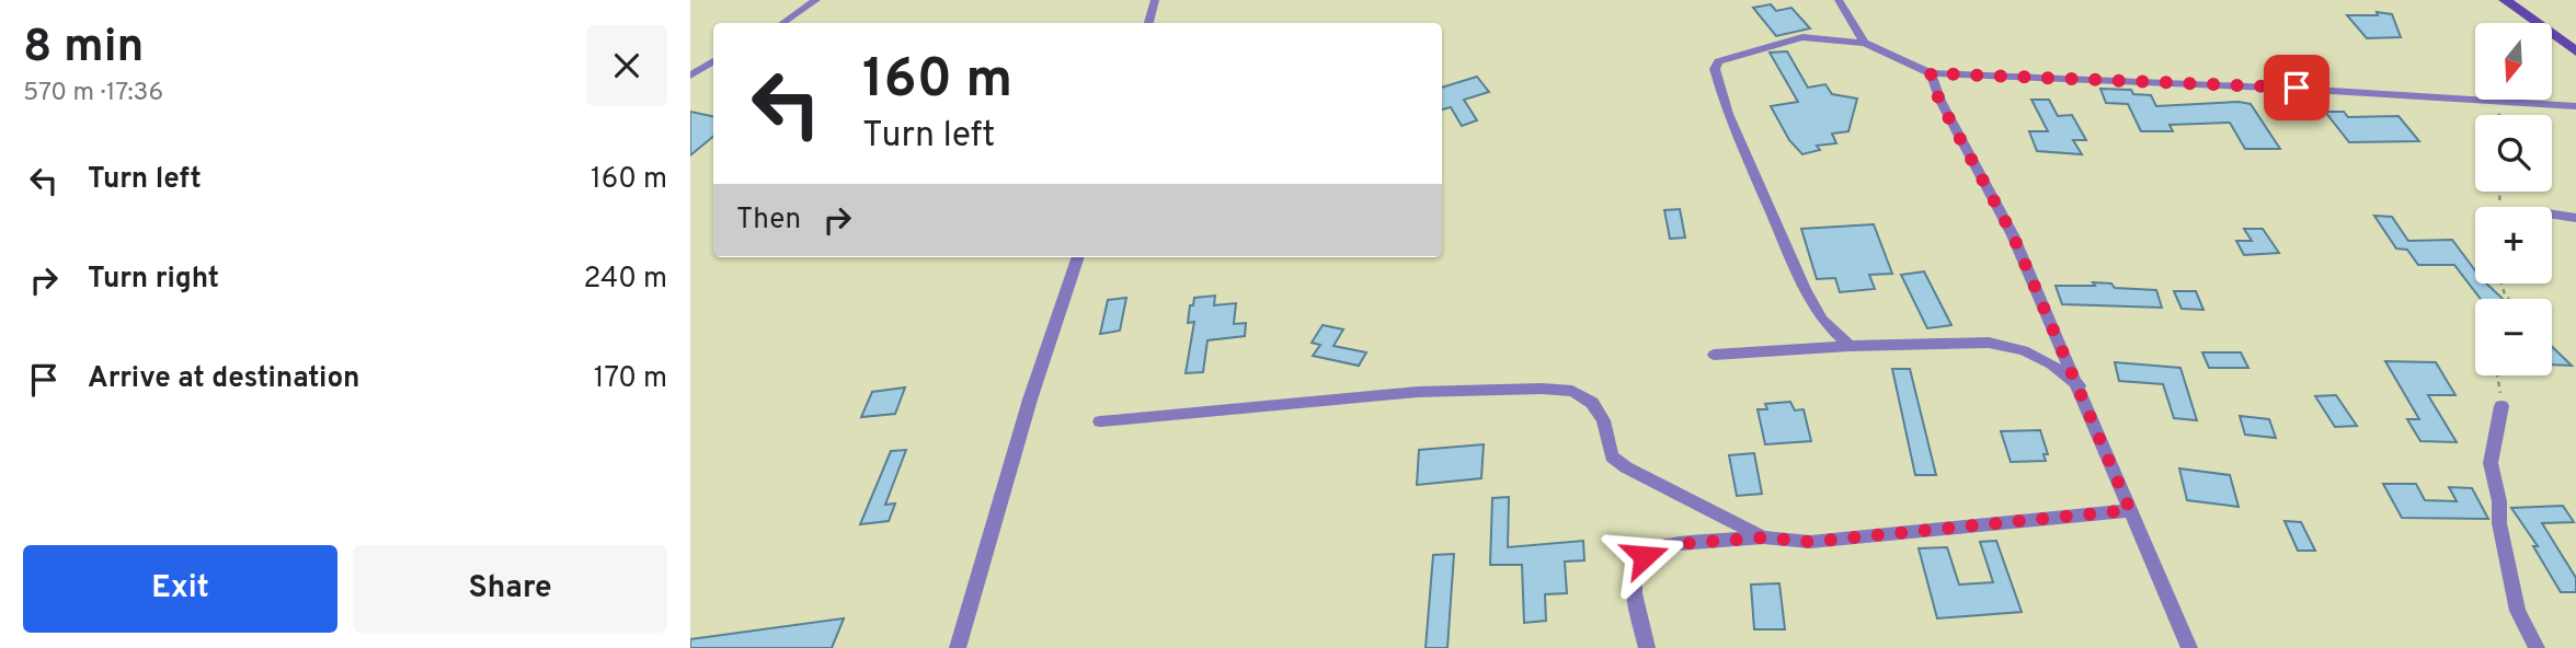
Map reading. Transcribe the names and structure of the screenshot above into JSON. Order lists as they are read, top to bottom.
{
  "north": "bottom",
  "page": {
    "heading": ["8 min", "570 m · 17:36"],
    "map_buttons": ["+", "−"],
    "turn": ["160 m", "Turn left"],
    "list": [
      {
        "name": "Turn left",
        "value": "160 m"
      },
      {
        "name": "Turn right",
        "value": "240 m"
      },
      {
        "name": "Arrive at destination",
        "value": "170 m"
      }
    ],
    "then": "Then",
    "buttons": ["Exit", "Share"]
  }
}
